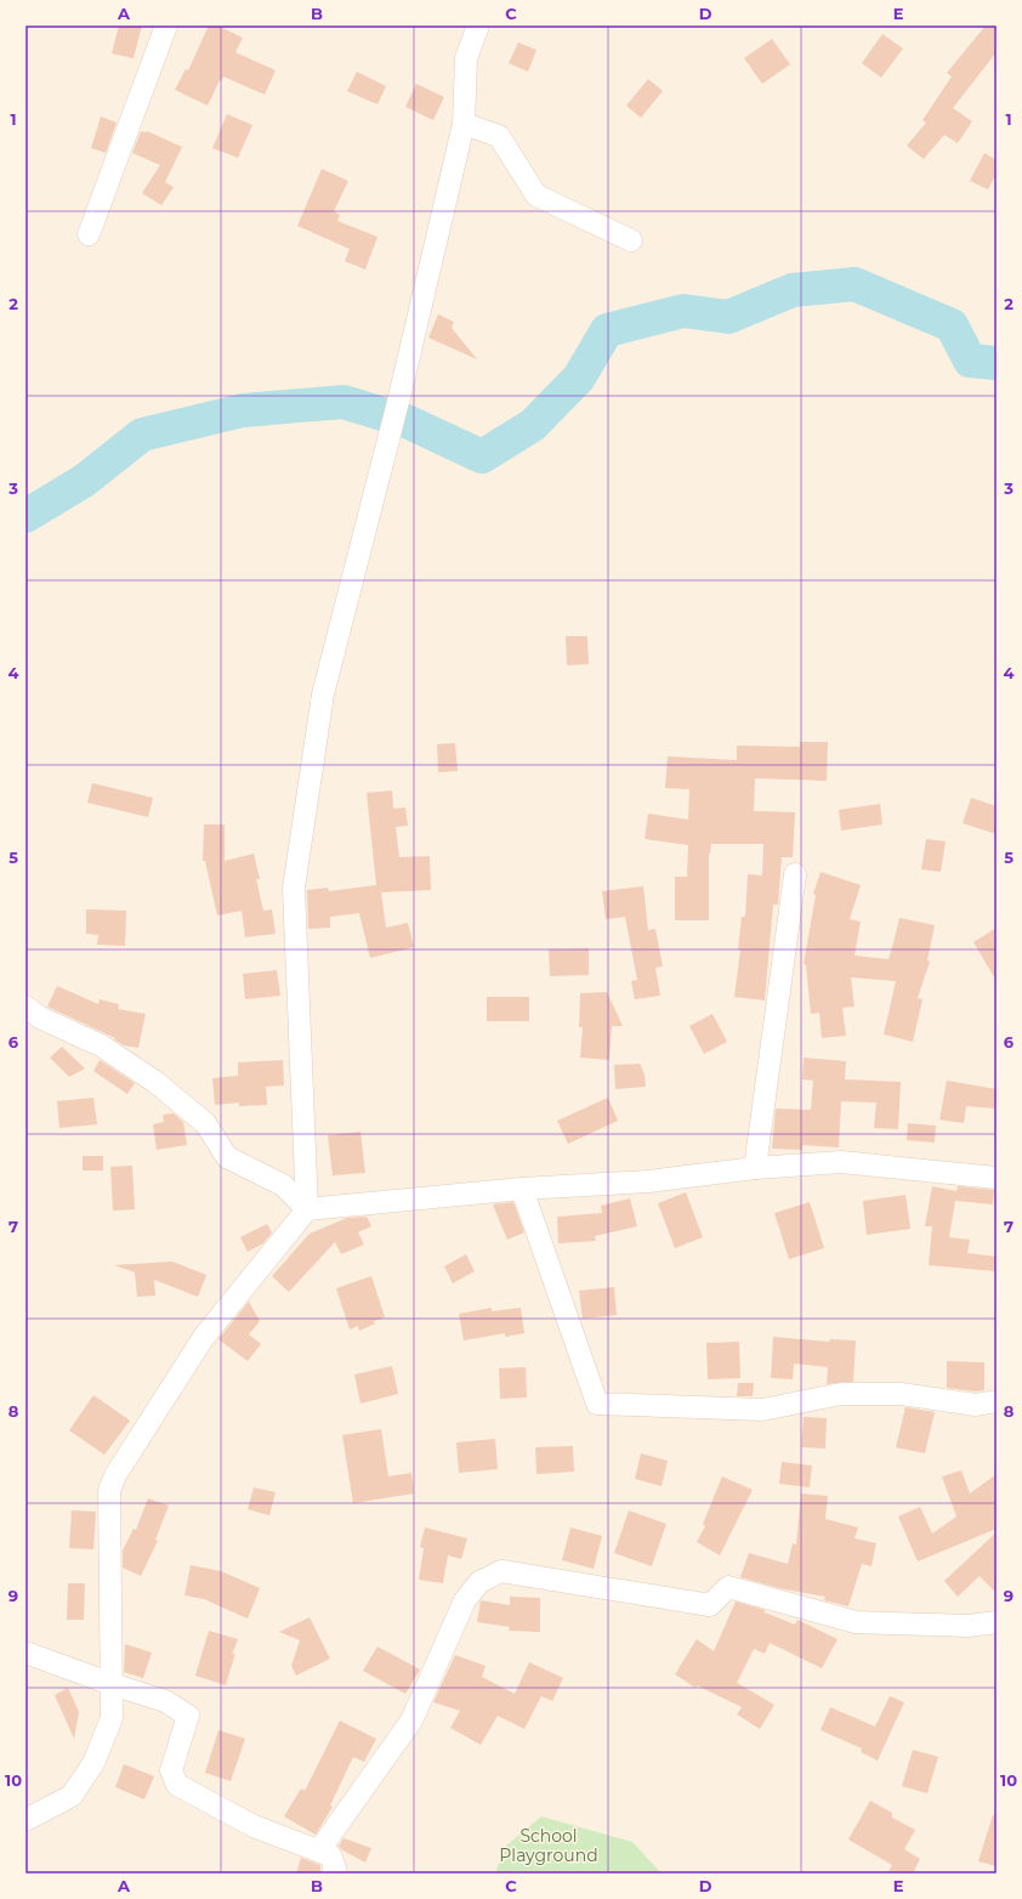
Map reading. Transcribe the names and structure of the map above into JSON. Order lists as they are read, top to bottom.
{
  "parks": ["School Playground"],
  "grid": {
    "columns": [
      "A",
      "B",
      "C",
      "D",
      "E"
    ],
    "rows": [
      "1",
      "2",
      "3",
      "4",
      "5",
      "6",
      "7",
      "8",
      "9",
      "10"
    ]
  }
}
